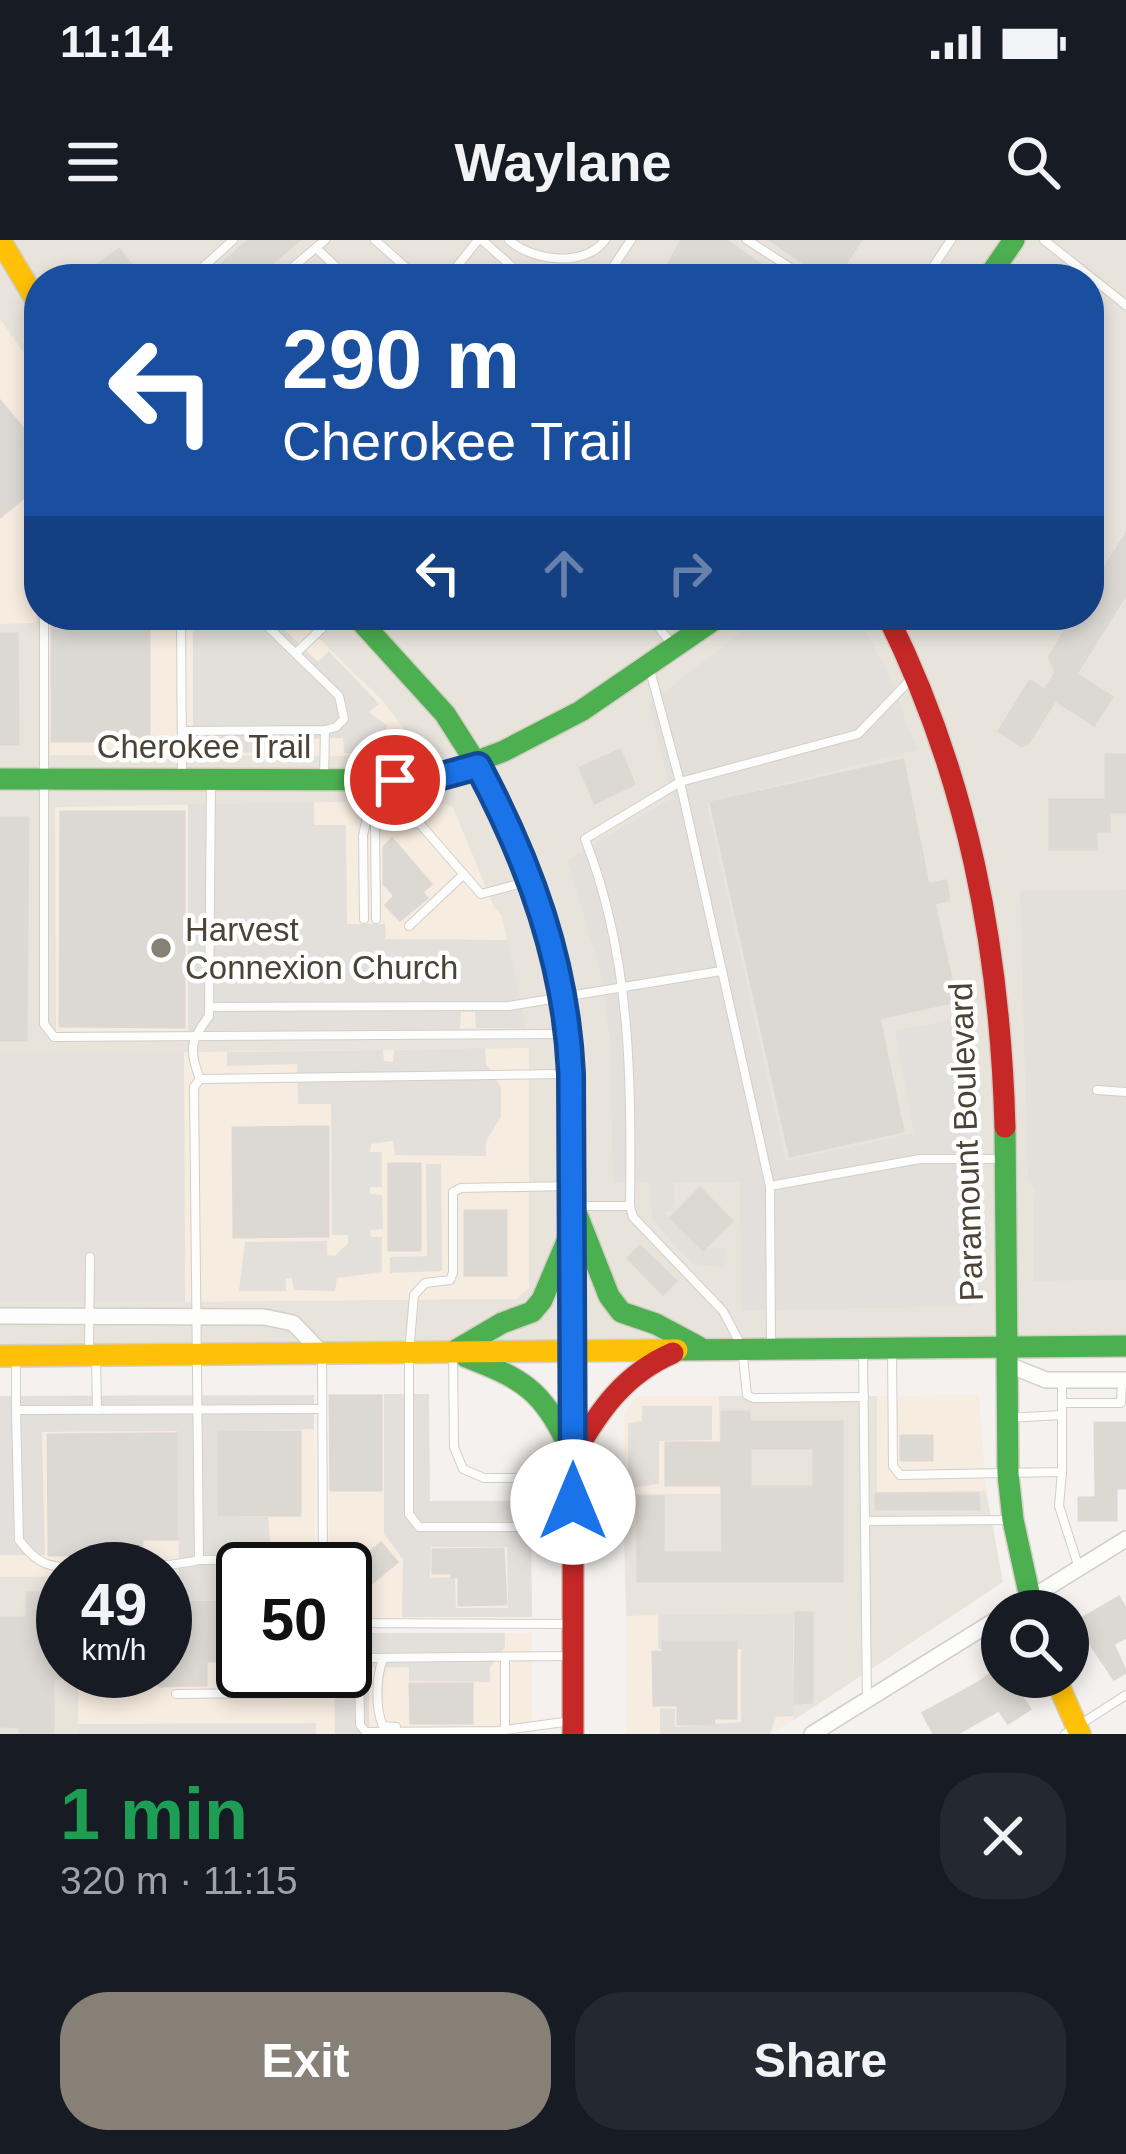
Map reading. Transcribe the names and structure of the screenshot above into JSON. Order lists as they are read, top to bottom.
{
  "streets": {
    "main road": ["Cherokee Trail", "Paramount Boulevard"]
  },
  "places": ["Harvest Connexion Church"],
  "page": {
    "status": "11:14",
    "header": "Waylane",
    "turn": ["290 m", "Cherokee Trail"],
    "speed": "49 km/h",
    "limit": "50",
    "heading": ["1 min", "320 m · 11:15"],
    "buttons": ["Exit", "Share"]
  }
}
